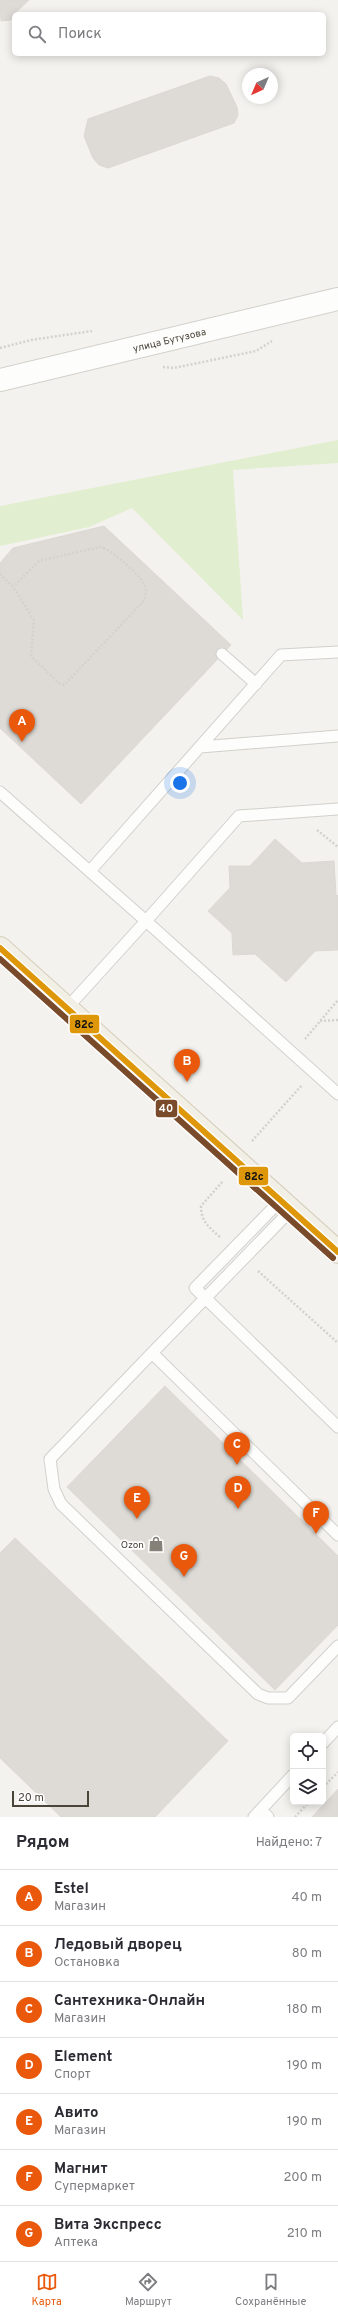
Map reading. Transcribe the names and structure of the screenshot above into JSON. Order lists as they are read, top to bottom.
{
  "streets": {
    "street": ["улица Бутузова"]
  },
  "places": {
    "shop": ["Ozon"]
  },
  "lines": ["transit line 82с", "transit line 40"],
  "scale_bar": "20 m",
  "north": "bottom left",
  "page": {
    "search": "Поиск",
    "pins": [
      "A",
      "B",
      "C",
      "D",
      "E",
      "F",
      "G"
    ],
    "scale": "20 m",
    "heading": ["Рядом", "Найдено: 7"],
    "list": [
      {
        "mark": "A",
        "name": "Estel",
        "note": "Магазин",
        "value": "40 m"
      },
      {
        "mark": "B",
        "name": "Ледовый дворец",
        "note": "Остановка",
        "value": "80 m"
      },
      {
        "mark": "C",
        "name": "Сантехника-Онлайн",
        "note": "Магазин",
        "value": "180 m"
      },
      {
        "mark": "D",
        "name": "Element",
        "note": "Спорт",
        "value": "190 m"
      },
      {
        "mark": "E",
        "name": "Авито",
        "note": "Магазин",
        "value": "190 m"
      },
      {
        "mark": "F",
        "name": "Магнит",
        "note": "Супермаркет",
        "value": "200 m"
      },
      {
        "mark": "G",
        "name": "Вита Экспресс",
        "note": "Аптека",
        "value": "210 m"
      }
    ],
    "nav": ["Карта", "Маршрут", "Сохранённые"]
  }
}
